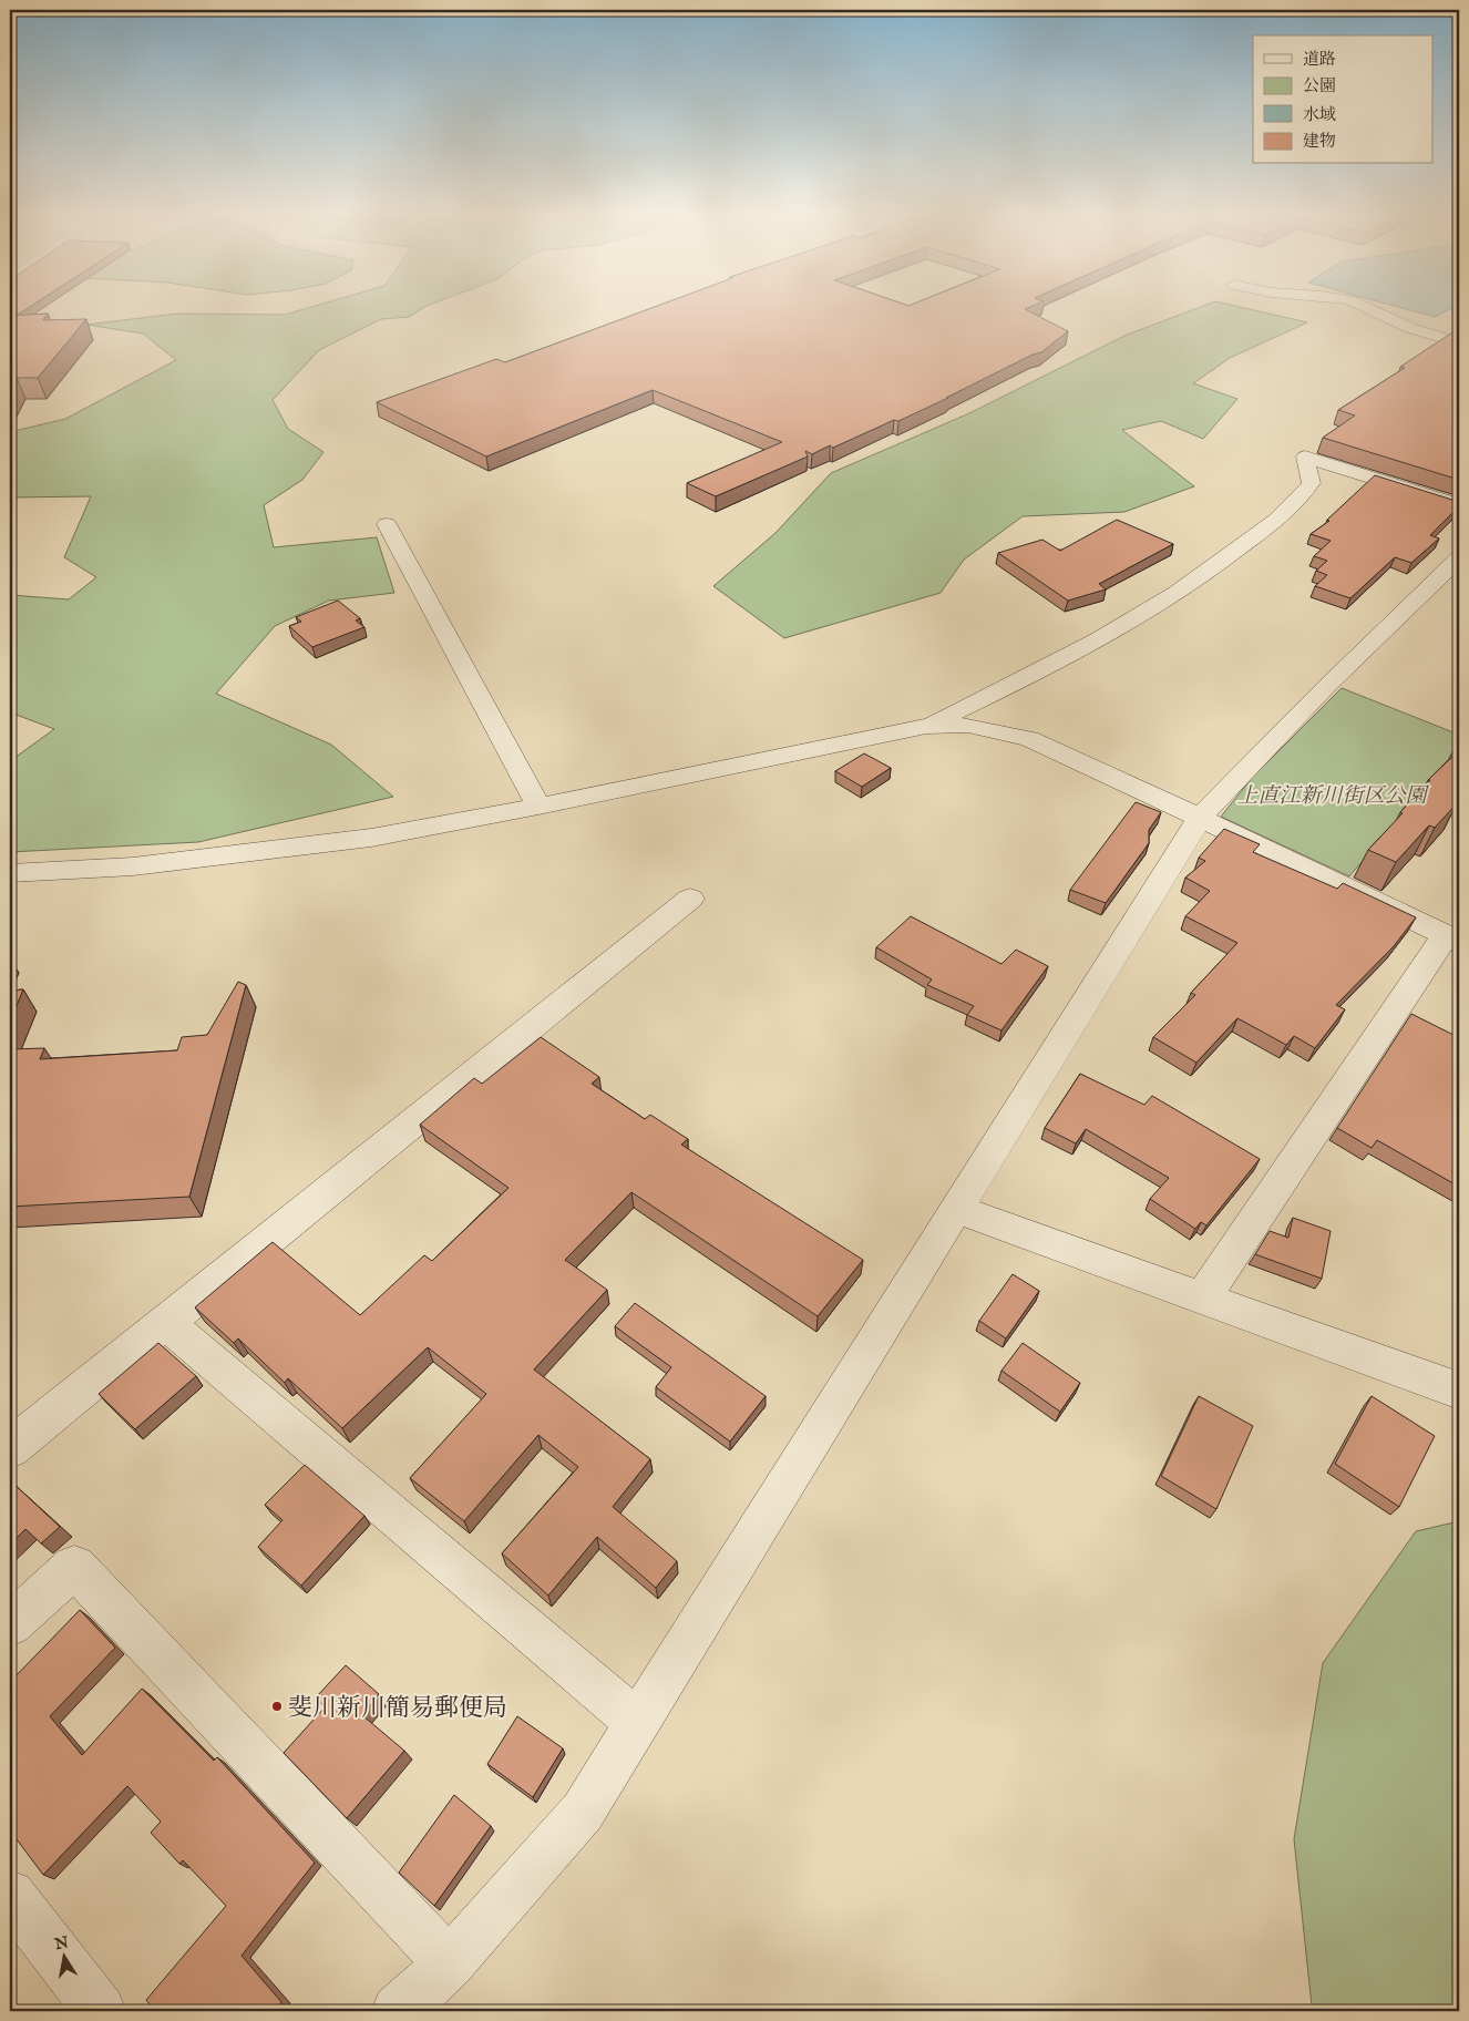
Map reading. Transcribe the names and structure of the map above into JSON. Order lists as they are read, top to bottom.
{
  "parks": ["上直江新川街区公園"],
  "places": ["斐川新川簡易郵便局"],
  "legend": [
    "道路",
    "公園",
    "水域",
    "建物"
  ],
  "north": "top"
}
